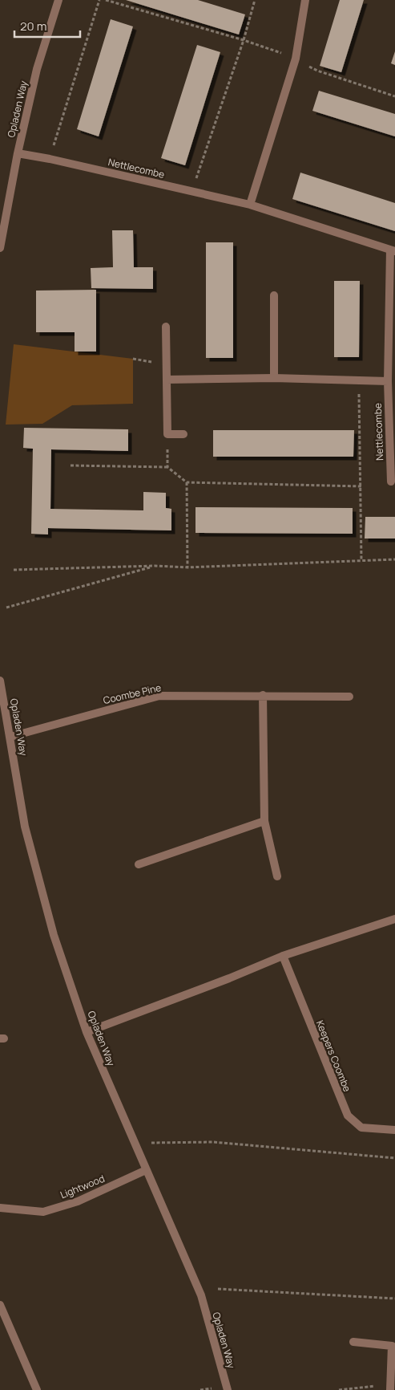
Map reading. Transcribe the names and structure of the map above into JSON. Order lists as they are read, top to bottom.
{
  "streets": {
    "street": [
      "Opladen Way",
      "Nettlecombe",
      "Coombe Pine",
      "Keepers Coombe",
      "Lightwood"
    ]
  },
  "crossings": [
    ["Opladen Way", "Nettlecombe"],
    ["Opladen Way", "Coombe Pine"],
    ["Opladen Way", "Lightwood"]
  ],
  "scale_bar": "20 m"
}
